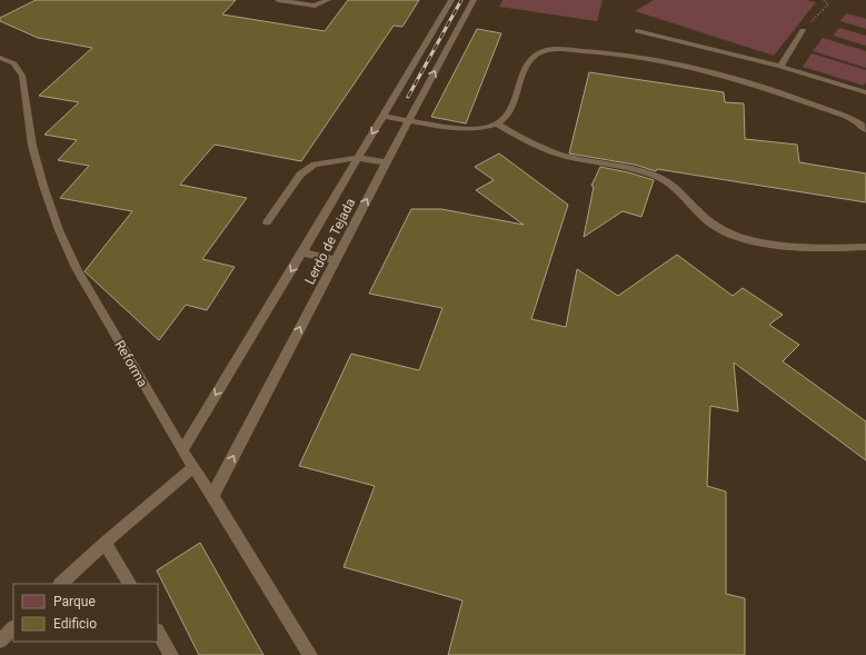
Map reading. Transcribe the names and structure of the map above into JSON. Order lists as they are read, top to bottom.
{
  "streets": {
    "lane": ["Lerdo de Tejada", "Reforma"]
  },
  "crossings": [
    ["Lerdo de Tejada", "Reforma"]
  ],
  "legend": ["Parque", "Edificio"]
}
